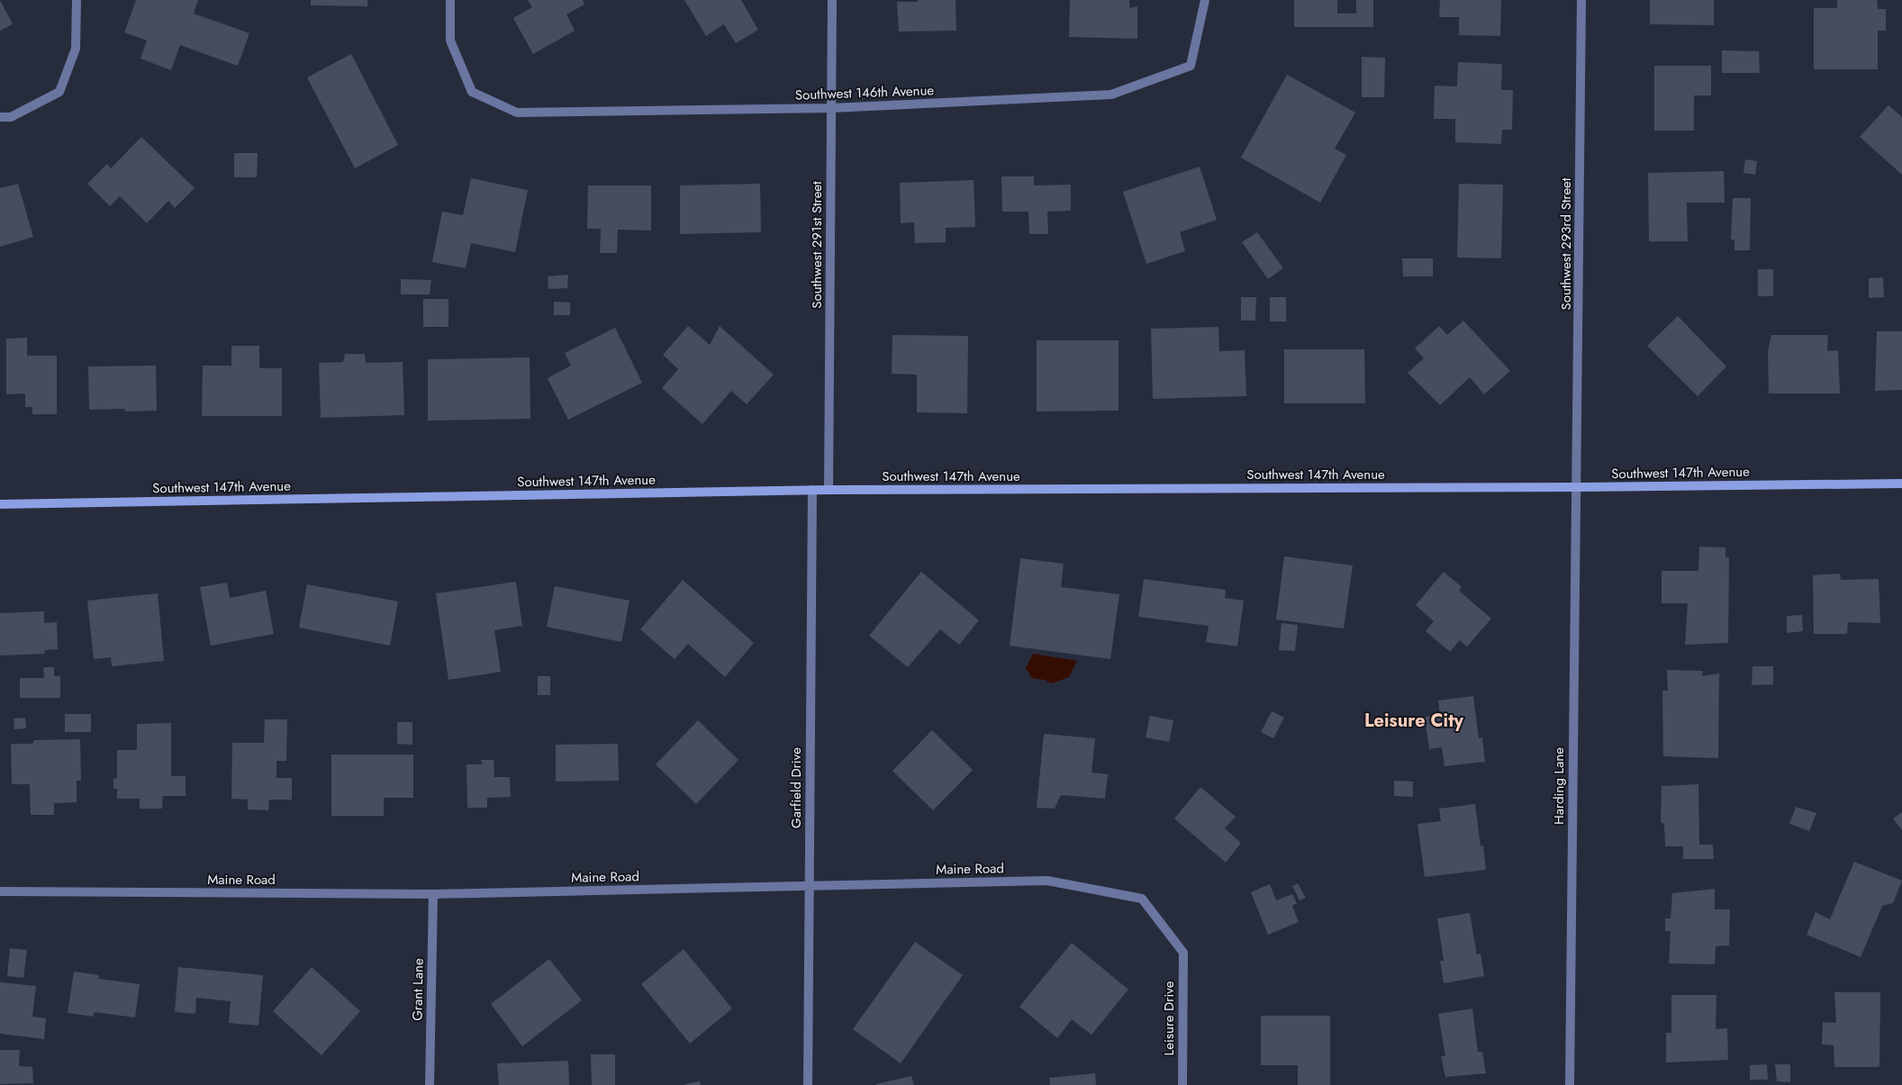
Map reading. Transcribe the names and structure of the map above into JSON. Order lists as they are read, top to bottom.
{
  "streets": {
    "street": [
      "Southwest 146th Avenue",
      "Southwest 293rd Street",
      "Southwest 291st Street",
      "Southwest 147th Avenue",
      "Harding Lane",
      "Garfield Drive",
      "Maine Road",
      "Grant Lane",
      "Leisure Drive"
    ]
  },
  "crossings": [
    ["Southwest 146th Avenue", "Southwest 291st Street"],
    ["Southwest 293rd Street", "Southwest 147th Avenue"],
    ["Southwest 293rd Street", "Harding Lane"],
    ["Southwest 291st Street", "Southwest 147th Avenue"],
    ["Southwest 147th Avenue", "Harding Lane"],
    ["Southwest 147th Avenue", "Garfield Drive"],
    ["Garfield Drive", "Maine Road"],
    ["Maine Road", "Grant Lane"],
    ["Maine Road", "Leisure Drive"]
  ],
  "districts": ["Leisure City"]
}
